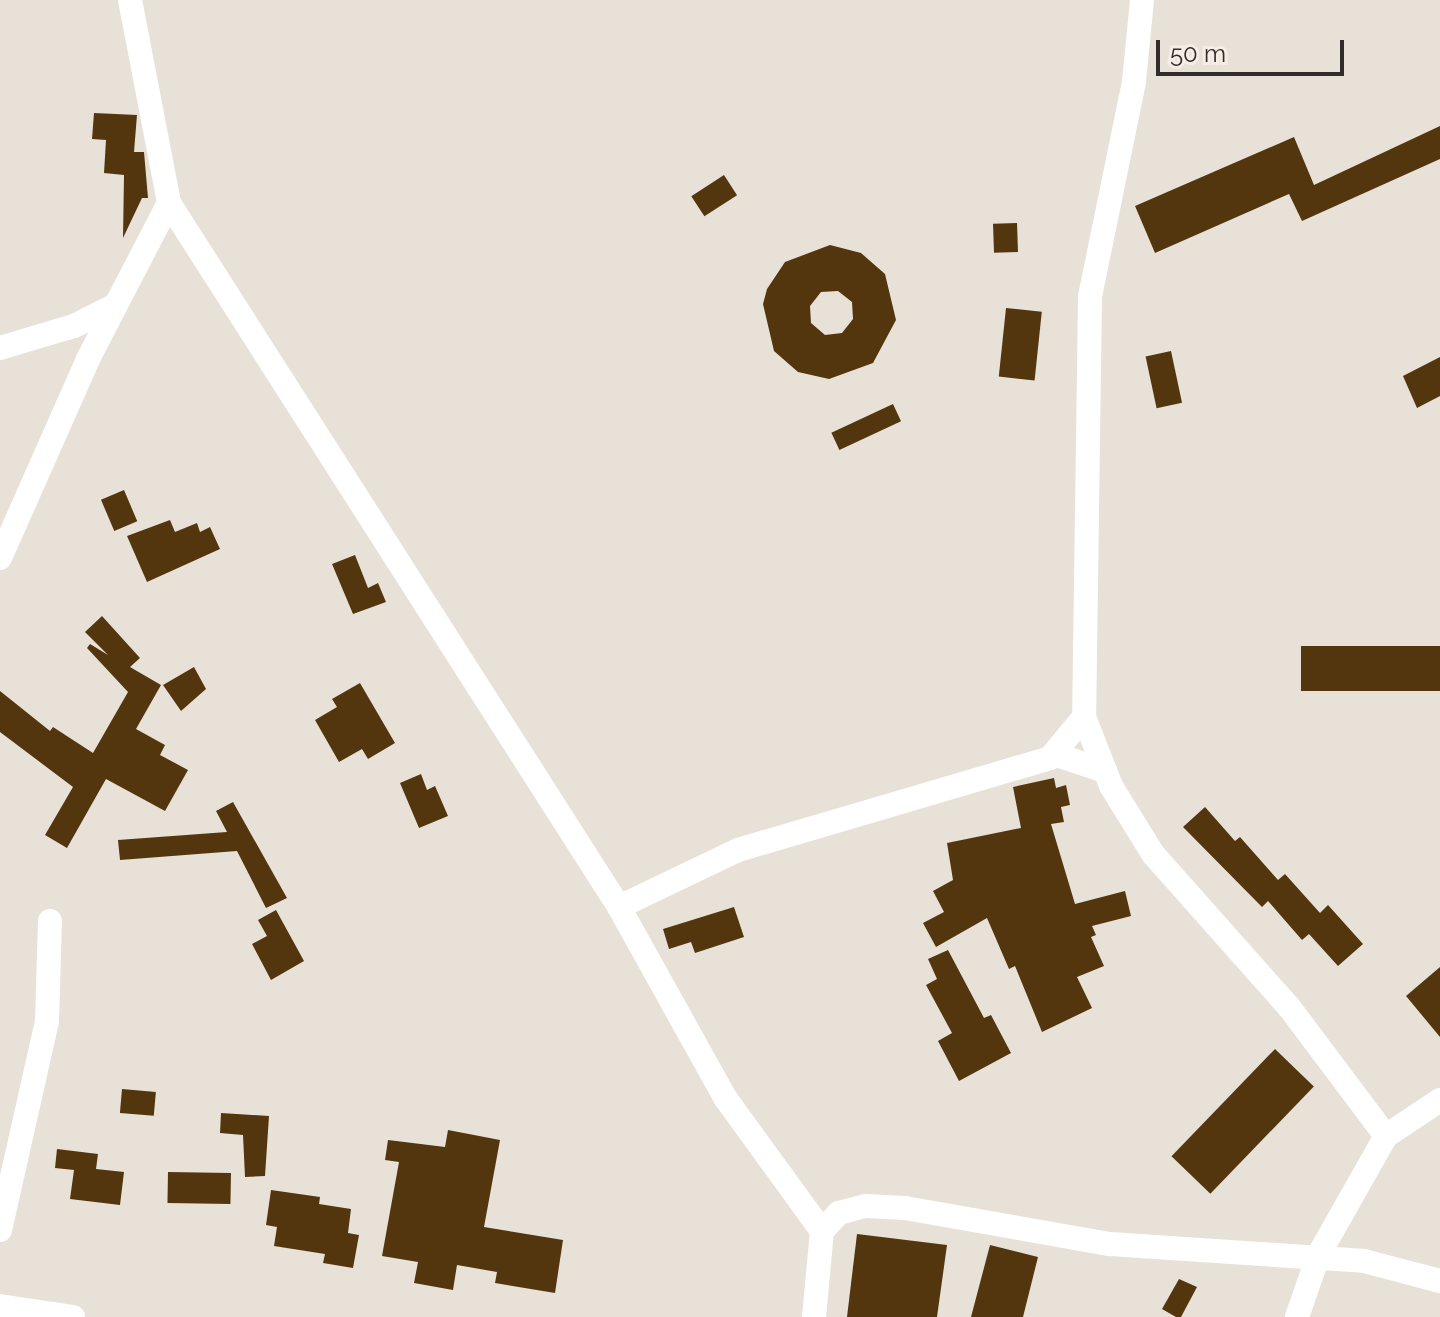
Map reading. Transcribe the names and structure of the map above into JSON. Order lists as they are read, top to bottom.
{
  "scale_bar": "50 m"
}
